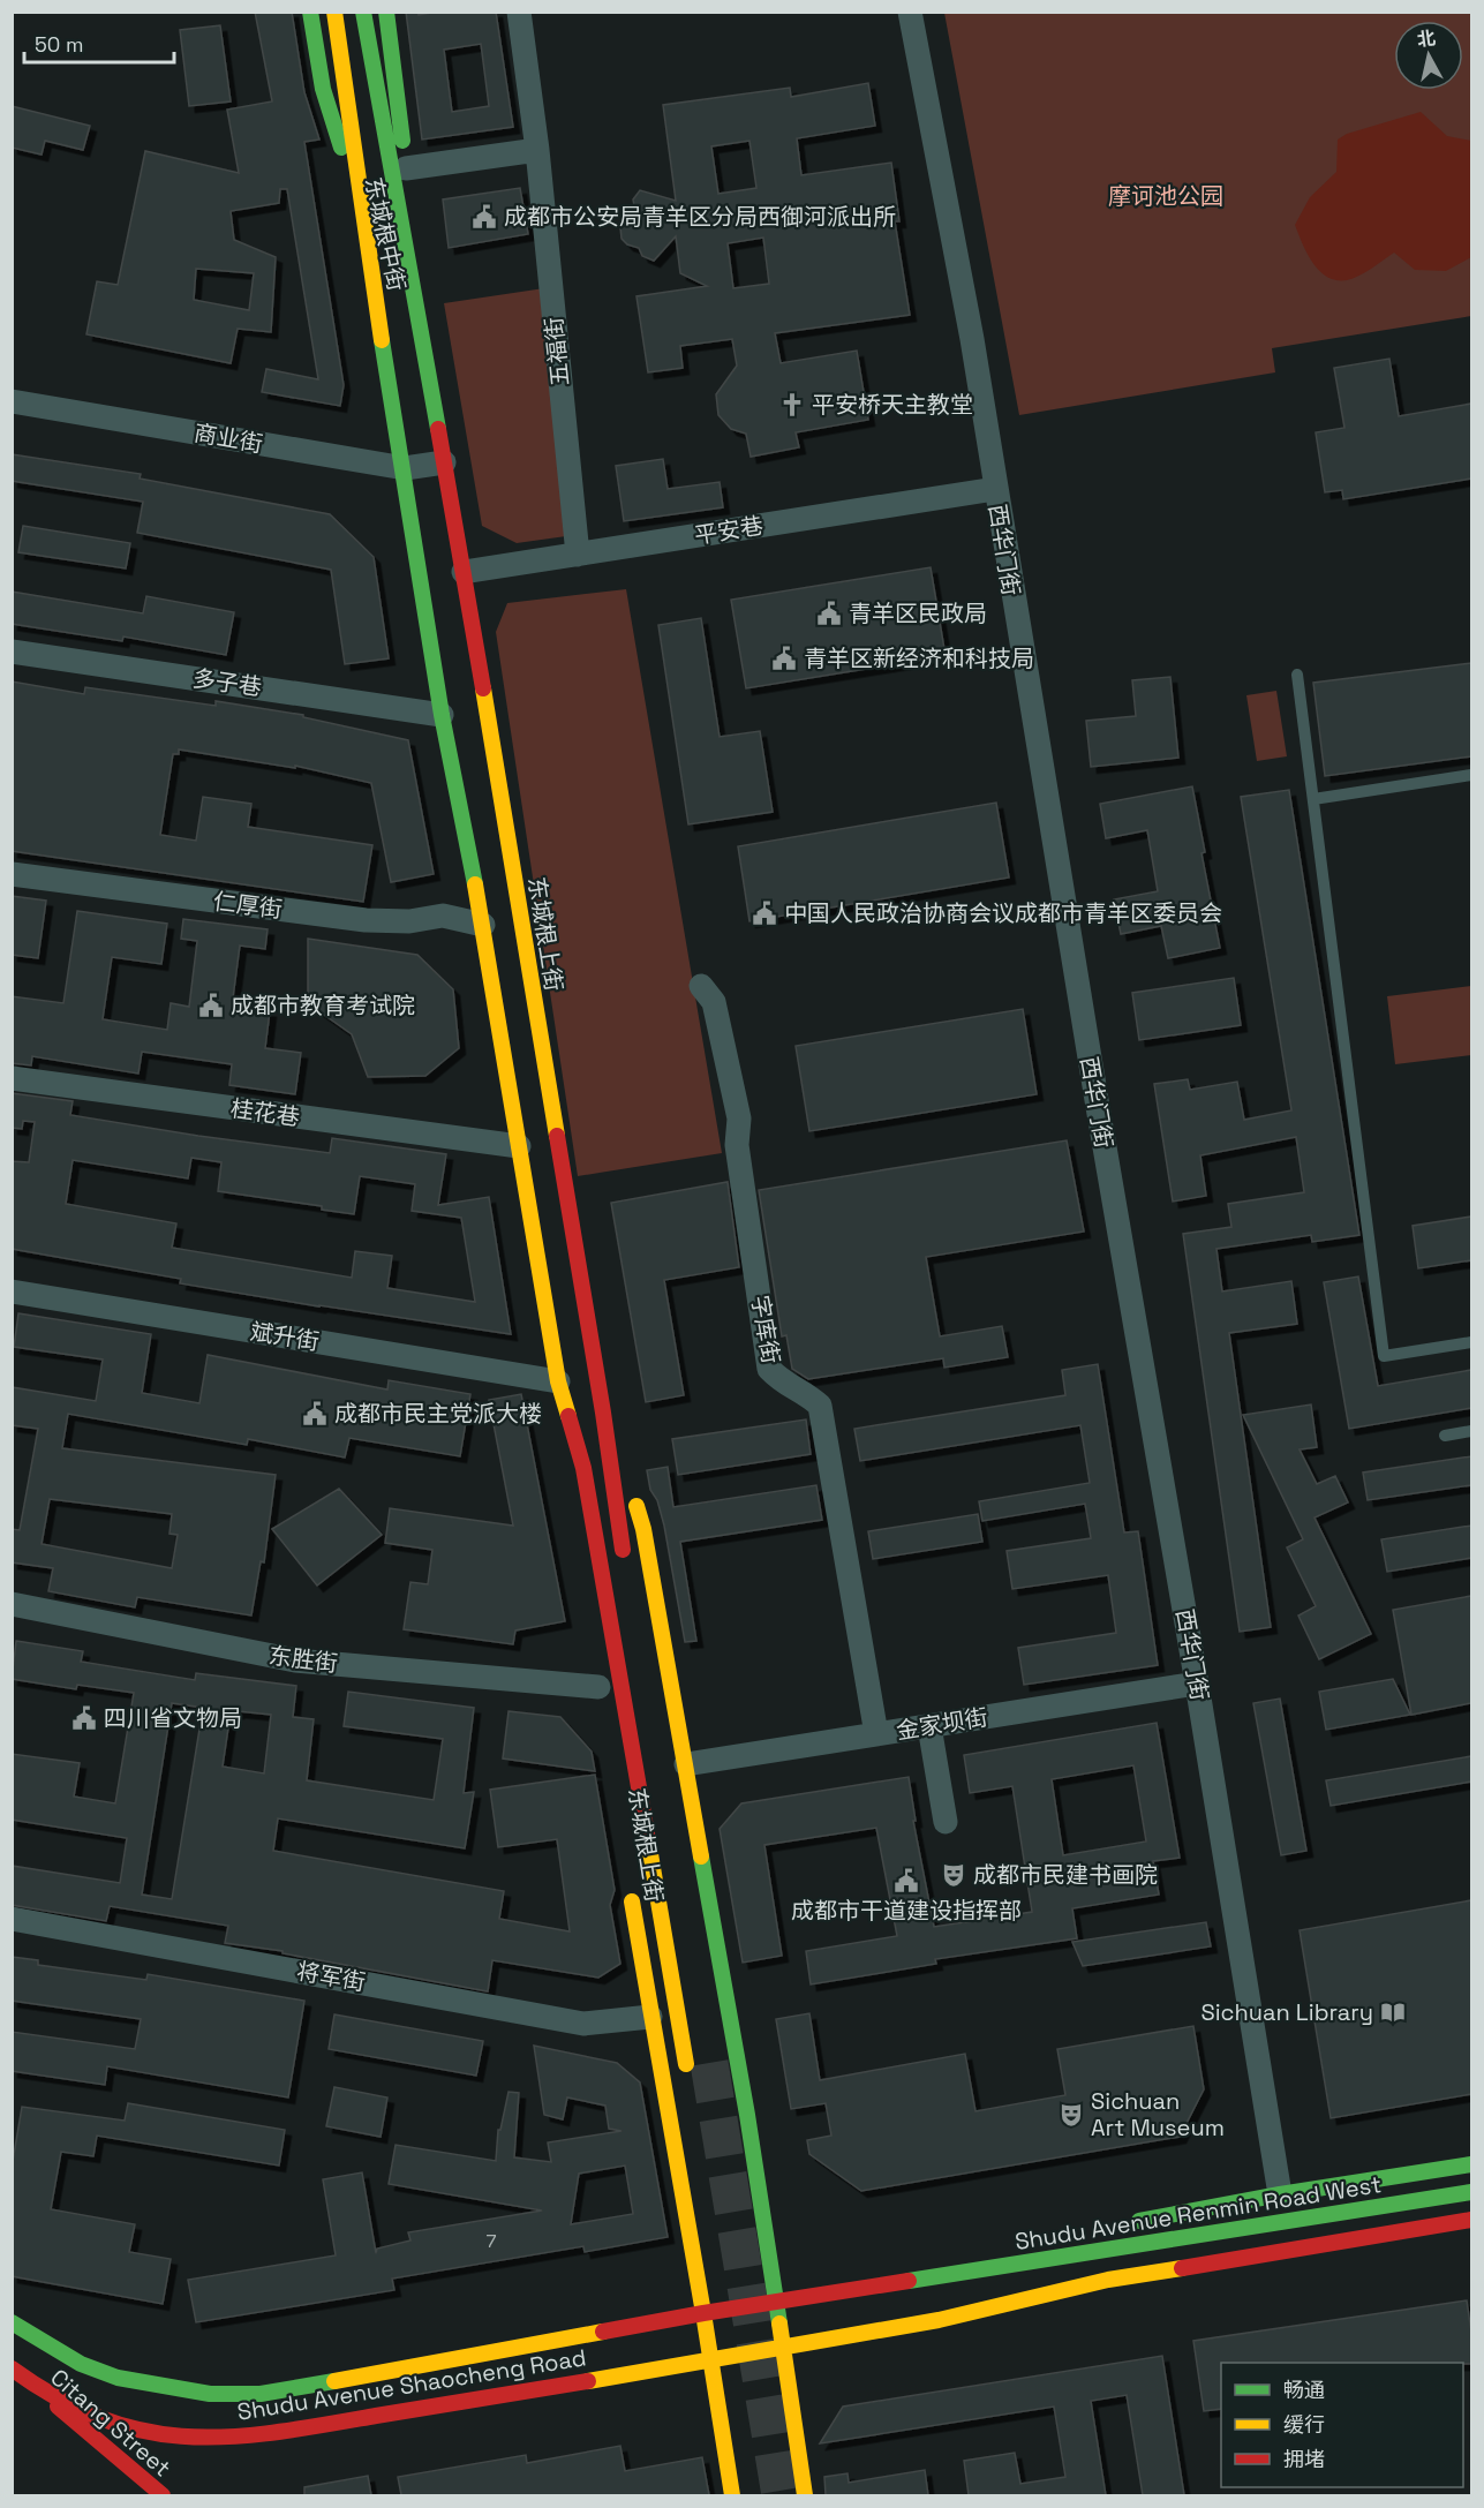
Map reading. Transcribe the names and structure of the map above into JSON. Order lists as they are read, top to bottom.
{
  "streets": {
    "main road": [
      "东城根中街",
      "东城根上街",
      "Shudu Avenue Renmin Road West",
      "Shudu Avenue Shaocheng Road",
      "Citang Street"
    ],
    "street": [
      "五福街",
      "商业街",
      "平安巷",
      "西华门街",
      "多子巷",
      "仁厚街",
      "桂花巷",
      "字库街",
      "斌升街",
      "东胜街",
      "金家坝街",
      "将军街"
    ]
  },
  "crossings": [
    ["东城根中街", "商业街"],
    ["东城根中街", "东城根上街"],
    ["五福街", "平安巷"],
    ["商业街", "东城根上街"],
    ["平安巷", "西华门街"],
    ["平安巷", "东城根上街"],
    ["西华门街", "金家坝街"],
    ["西华门街", "Shudu Avenue Renmin Road West"],
    ["多子巷", "东城根上街"],
    ["仁厚街", "东城根上街"],
    ["东城根上街", "桂花巷"],
    ["东城根上街", "斌升街"],
    ["东城根上街", "金家坝街"],
    ["东城根上街", "将军街"],
    ["东城根上街", "Shudu Avenue Renmin Road West"],
    ["东城根上街", "Shudu Avenue Shaocheng Road"],
    ["字库街", "金家坝街"],
    ["Shudu Avenue Renmin Road West", "Shudu Avenue Shaocheng Road"],
    ["Shudu Avenue Shaocheng Road", "Citang Street"]
  ],
  "parks": ["摩诃池公园"],
  "places": {
    "public building": [
      "成都市公安局青羊区分局西御河派出所",
      "青羊区民政局",
      "青羊区新经济和科技局",
      "中国人民政治协商会议成都市青羊区委员会",
      "成都市教育考试院",
      "成都市民主党派大楼",
      "四川省文物局",
      "成都市干道建设指挥部"
    ],
    "church": ["平安桥天主教堂"],
    "theatre": ["成都市民建书画院", "Sichuan Art Museum"],
    "library": ["Sichuan Library"]
  },
  "house_numbers": ["7"],
  "legend": ["畅通", "缓行", "拥堵"],
  "scale_bar": "50 m",
  "north": "top"
}
